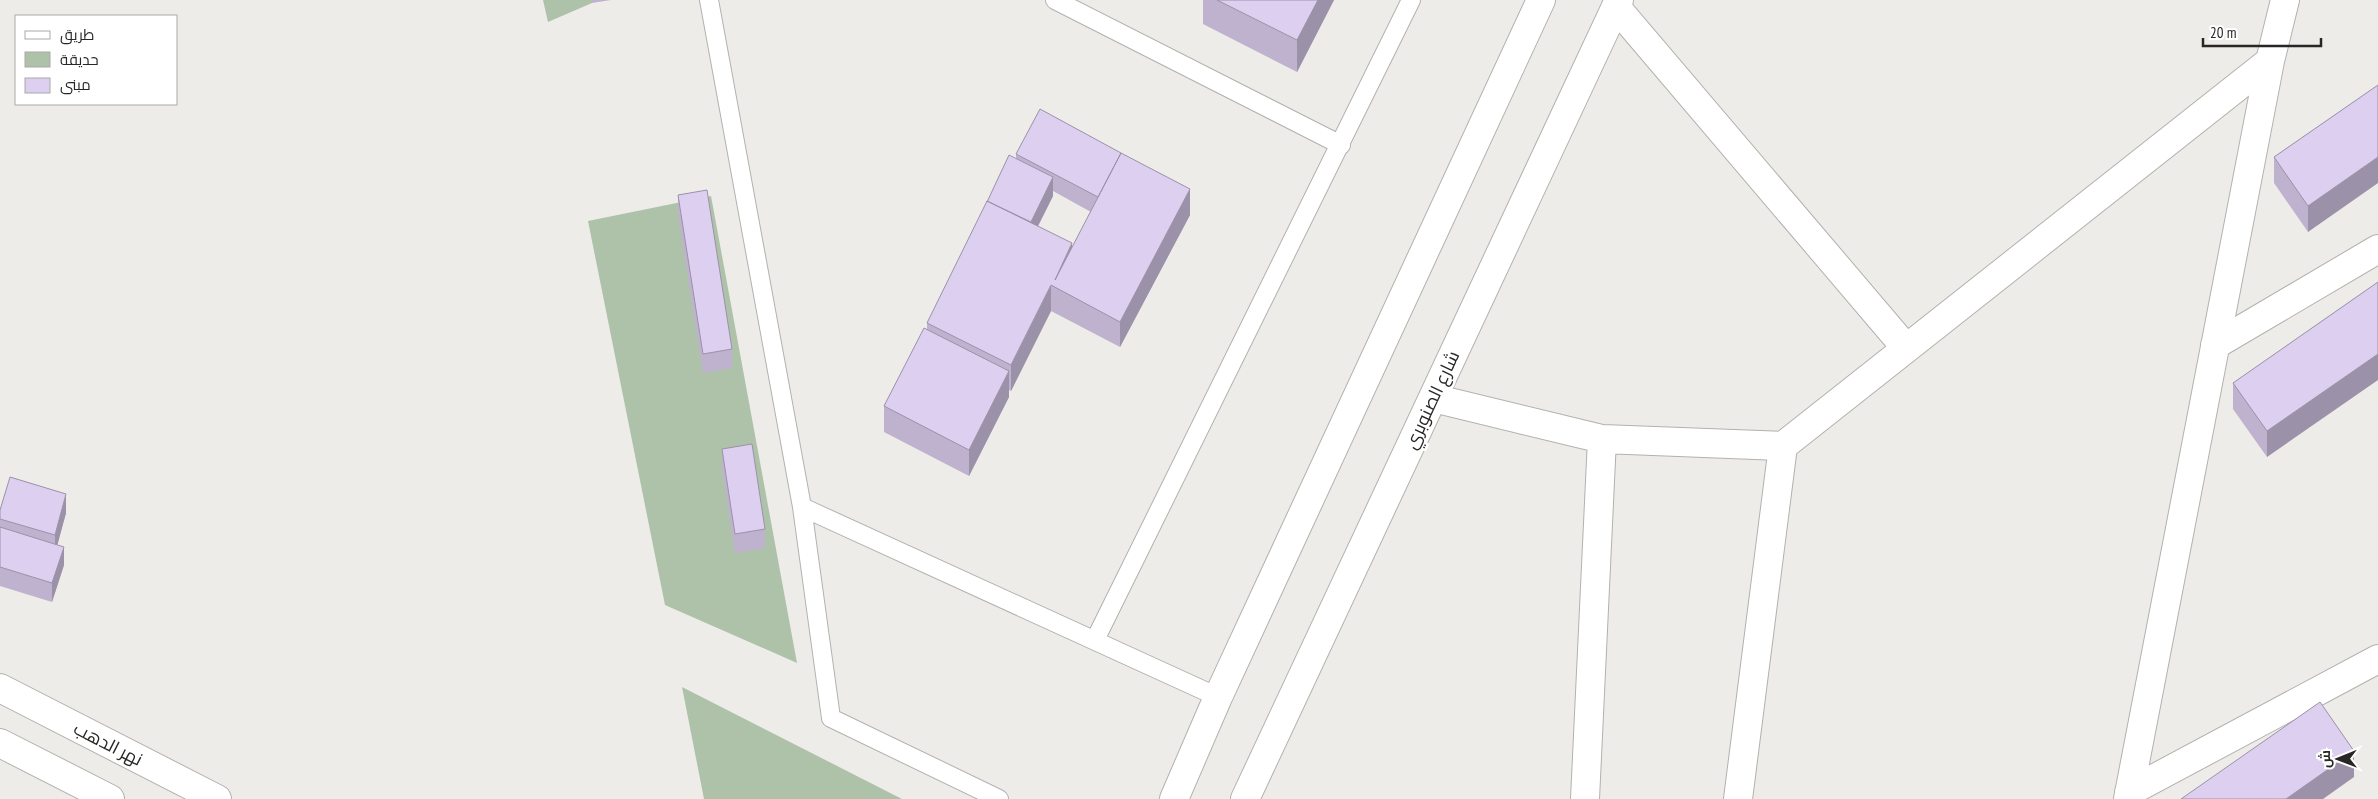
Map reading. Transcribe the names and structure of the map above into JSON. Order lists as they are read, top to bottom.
{
  "streets": {
    "street": ["شارع الصنوبري", "نهر الدهب"]
  },
  "legend": ["طريق", "حديقة", "مبنى"],
  "scale_bar": "20 m",
  "north": "left"
}
